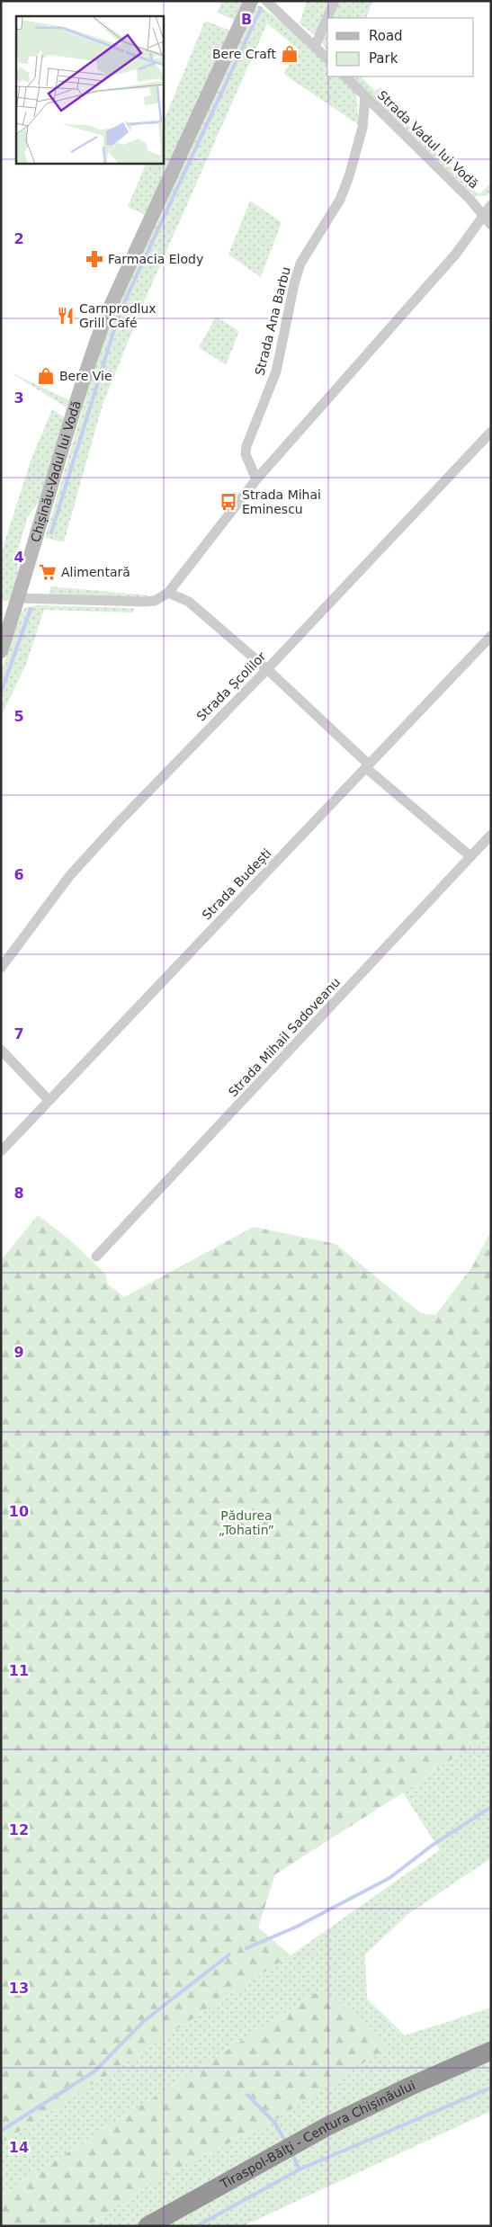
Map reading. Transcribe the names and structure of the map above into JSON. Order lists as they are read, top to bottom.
{
  "streets": {
    "highway": ["Tiraspol-Bălţi - Centura Chișinăului"],
    "main road": ["Chișinău-Vadul lui Vodă"],
    "street": [
      "Strada Vadul lui Vodă",
      "Strada Ana Barbu",
      "Strada Școlilor",
      "Strada Budești",
      "Strada Mihail Sadoveanu"
    ]
  },
  "crossings": [
    ["Strada Vadul lui Vodă", "Strada Ana Barbu"]
  ],
  "parks": ["Pădurea „Tohatin”"],
  "places": {
    "shop": ["Bere Craft", "Bere Vie"],
    "pharmacy": ["Farmacia Elody"],
    "restaurant": ["Carnprodlux Grill Café"],
    "bus stop": ["Strada Mihai Eminescu"],
    "supermarket": ["Alimentară"]
  },
  "legend": ["Road", "Park"],
  "grid": {
    "columns": ["B"],
    "rows": [
      "2",
      "3",
      "4",
      "5",
      "6",
      "7",
      "8",
      "9",
      "10",
      "11",
      "12",
      "13",
      "14"
    ]
  }
}
